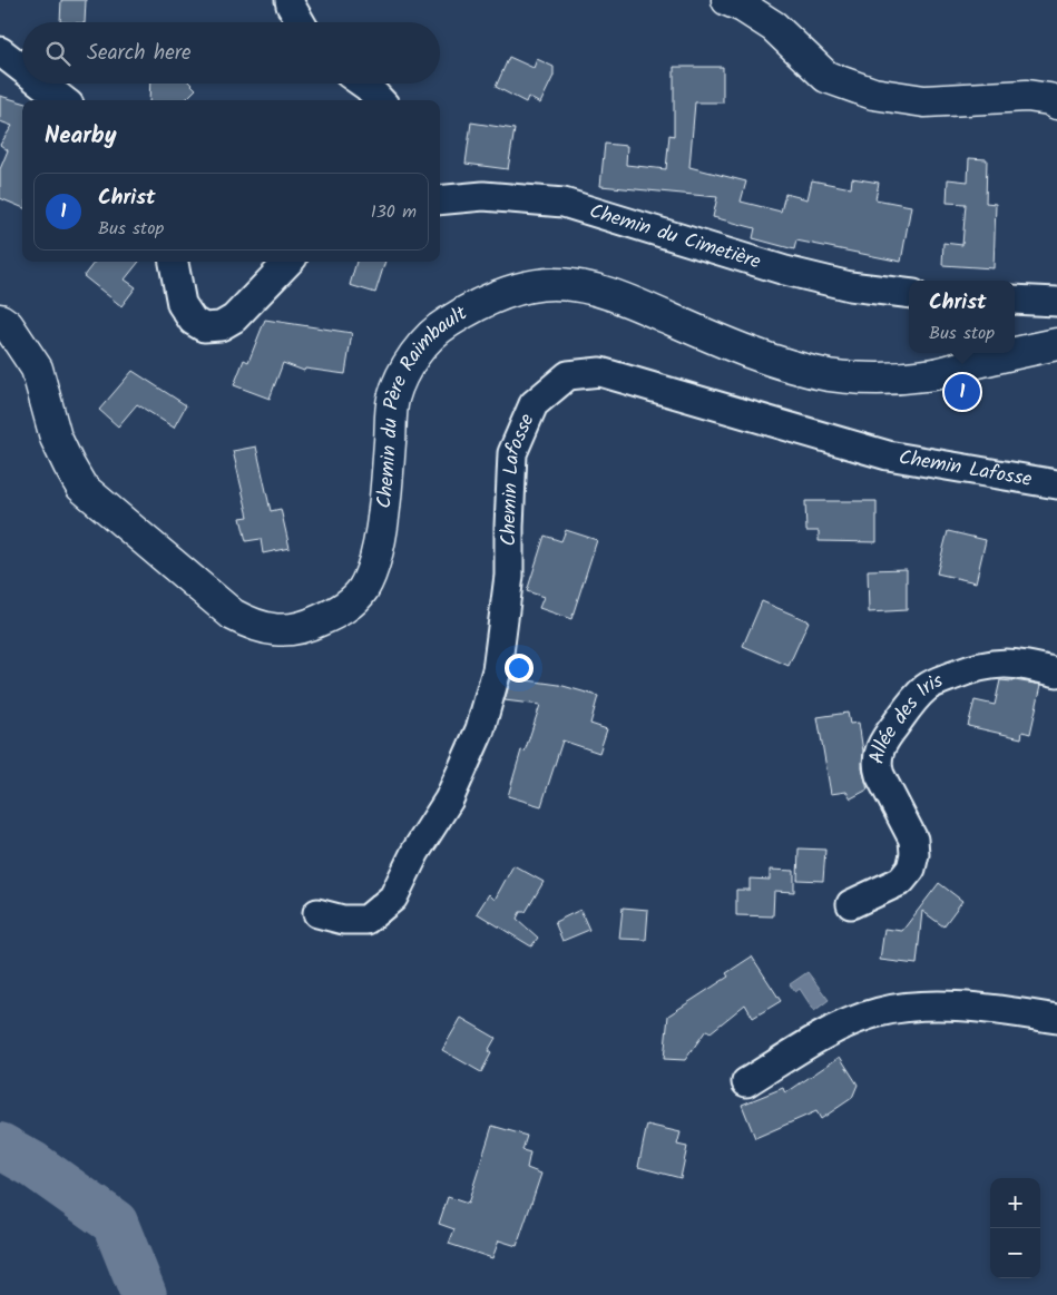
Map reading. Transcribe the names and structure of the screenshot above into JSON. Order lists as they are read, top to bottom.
{
  "streets": {
    "street": [
      "Chemin du Cimetière",
      "Chemin du Père Raimbault",
      "Chemin Lafosse",
      "Allée des Iris"
    ]
  },
  "page": {
    "search": "Search here",
    "heading": "Nearby",
    "list": [
      {
        "mark": "1",
        "name": "Christ",
        "note": "Bus stop",
        "value": "130 m"
      }
    ],
    "popup": ["Christ", "Bus stop"],
    "pins": "1",
    "map_buttons": ["+", "−"]
  }
}
